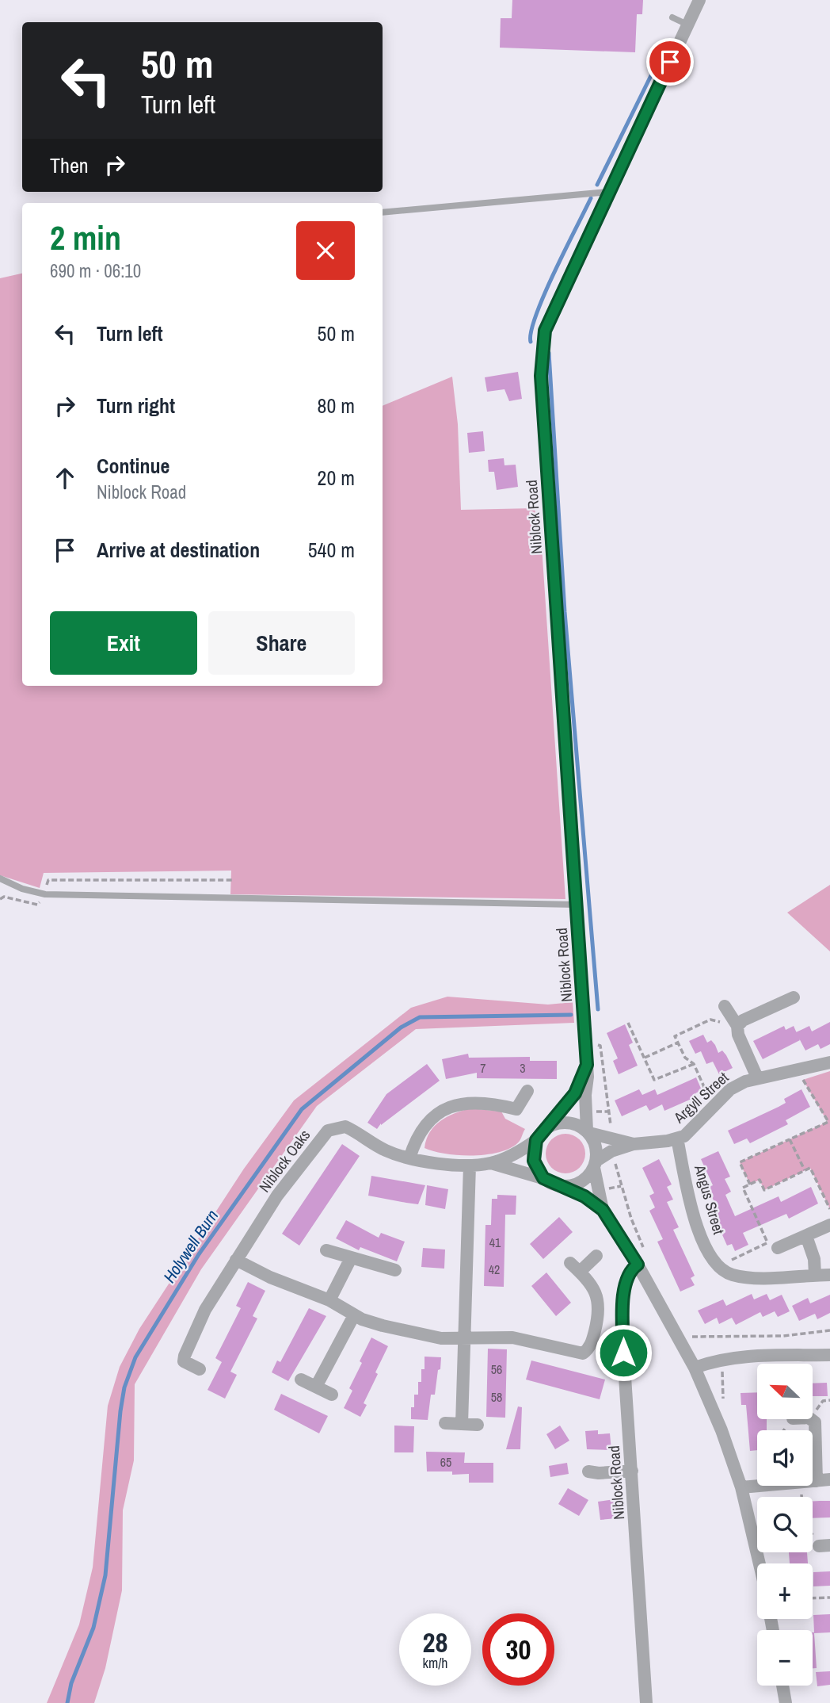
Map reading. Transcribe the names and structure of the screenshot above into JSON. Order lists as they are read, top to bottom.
{
  "streets": {
    "street": [
      "Niblock Road",
      "Argyll Street",
      "Niblock Oaks",
      "Angus Street"
    ]
  },
  "crossings": [
    ["Niblock Road", "Argyll Street"],
    ["Niblock Road", "Niblock Oaks"],
    ["Argyll Street", "Niblock Oaks"],
    ["Argyll Street", "Angus Street"]
  ],
  "water": ["Holywell Burn"],
  "house_numbers": [
    "7",
    "3",
    "41",
    "42",
    "56",
    "58",
    "65"
  ],
  "north": "top left",
  "page": {
    "turn": ["50 m", "Turn left"],
    "then": "Then",
    "heading": ["2 min", "690 m · 06:10"],
    "list": [
      {
        "name": "Turn left",
        "value": "50 m"
      },
      {
        "name": "Turn right",
        "value": "80 m"
      },
      {
        "name": "Continue",
        "note": "Niblock Road",
        "value": "20 m"
      },
      {
        "name": "Arrive at destination",
        "value": "540 m"
      }
    ],
    "buttons": ["Exit", "Share"],
    "map_buttons": ["+", "−"],
    "speed": "28 km/h",
    "limit": "30"
  }
}
